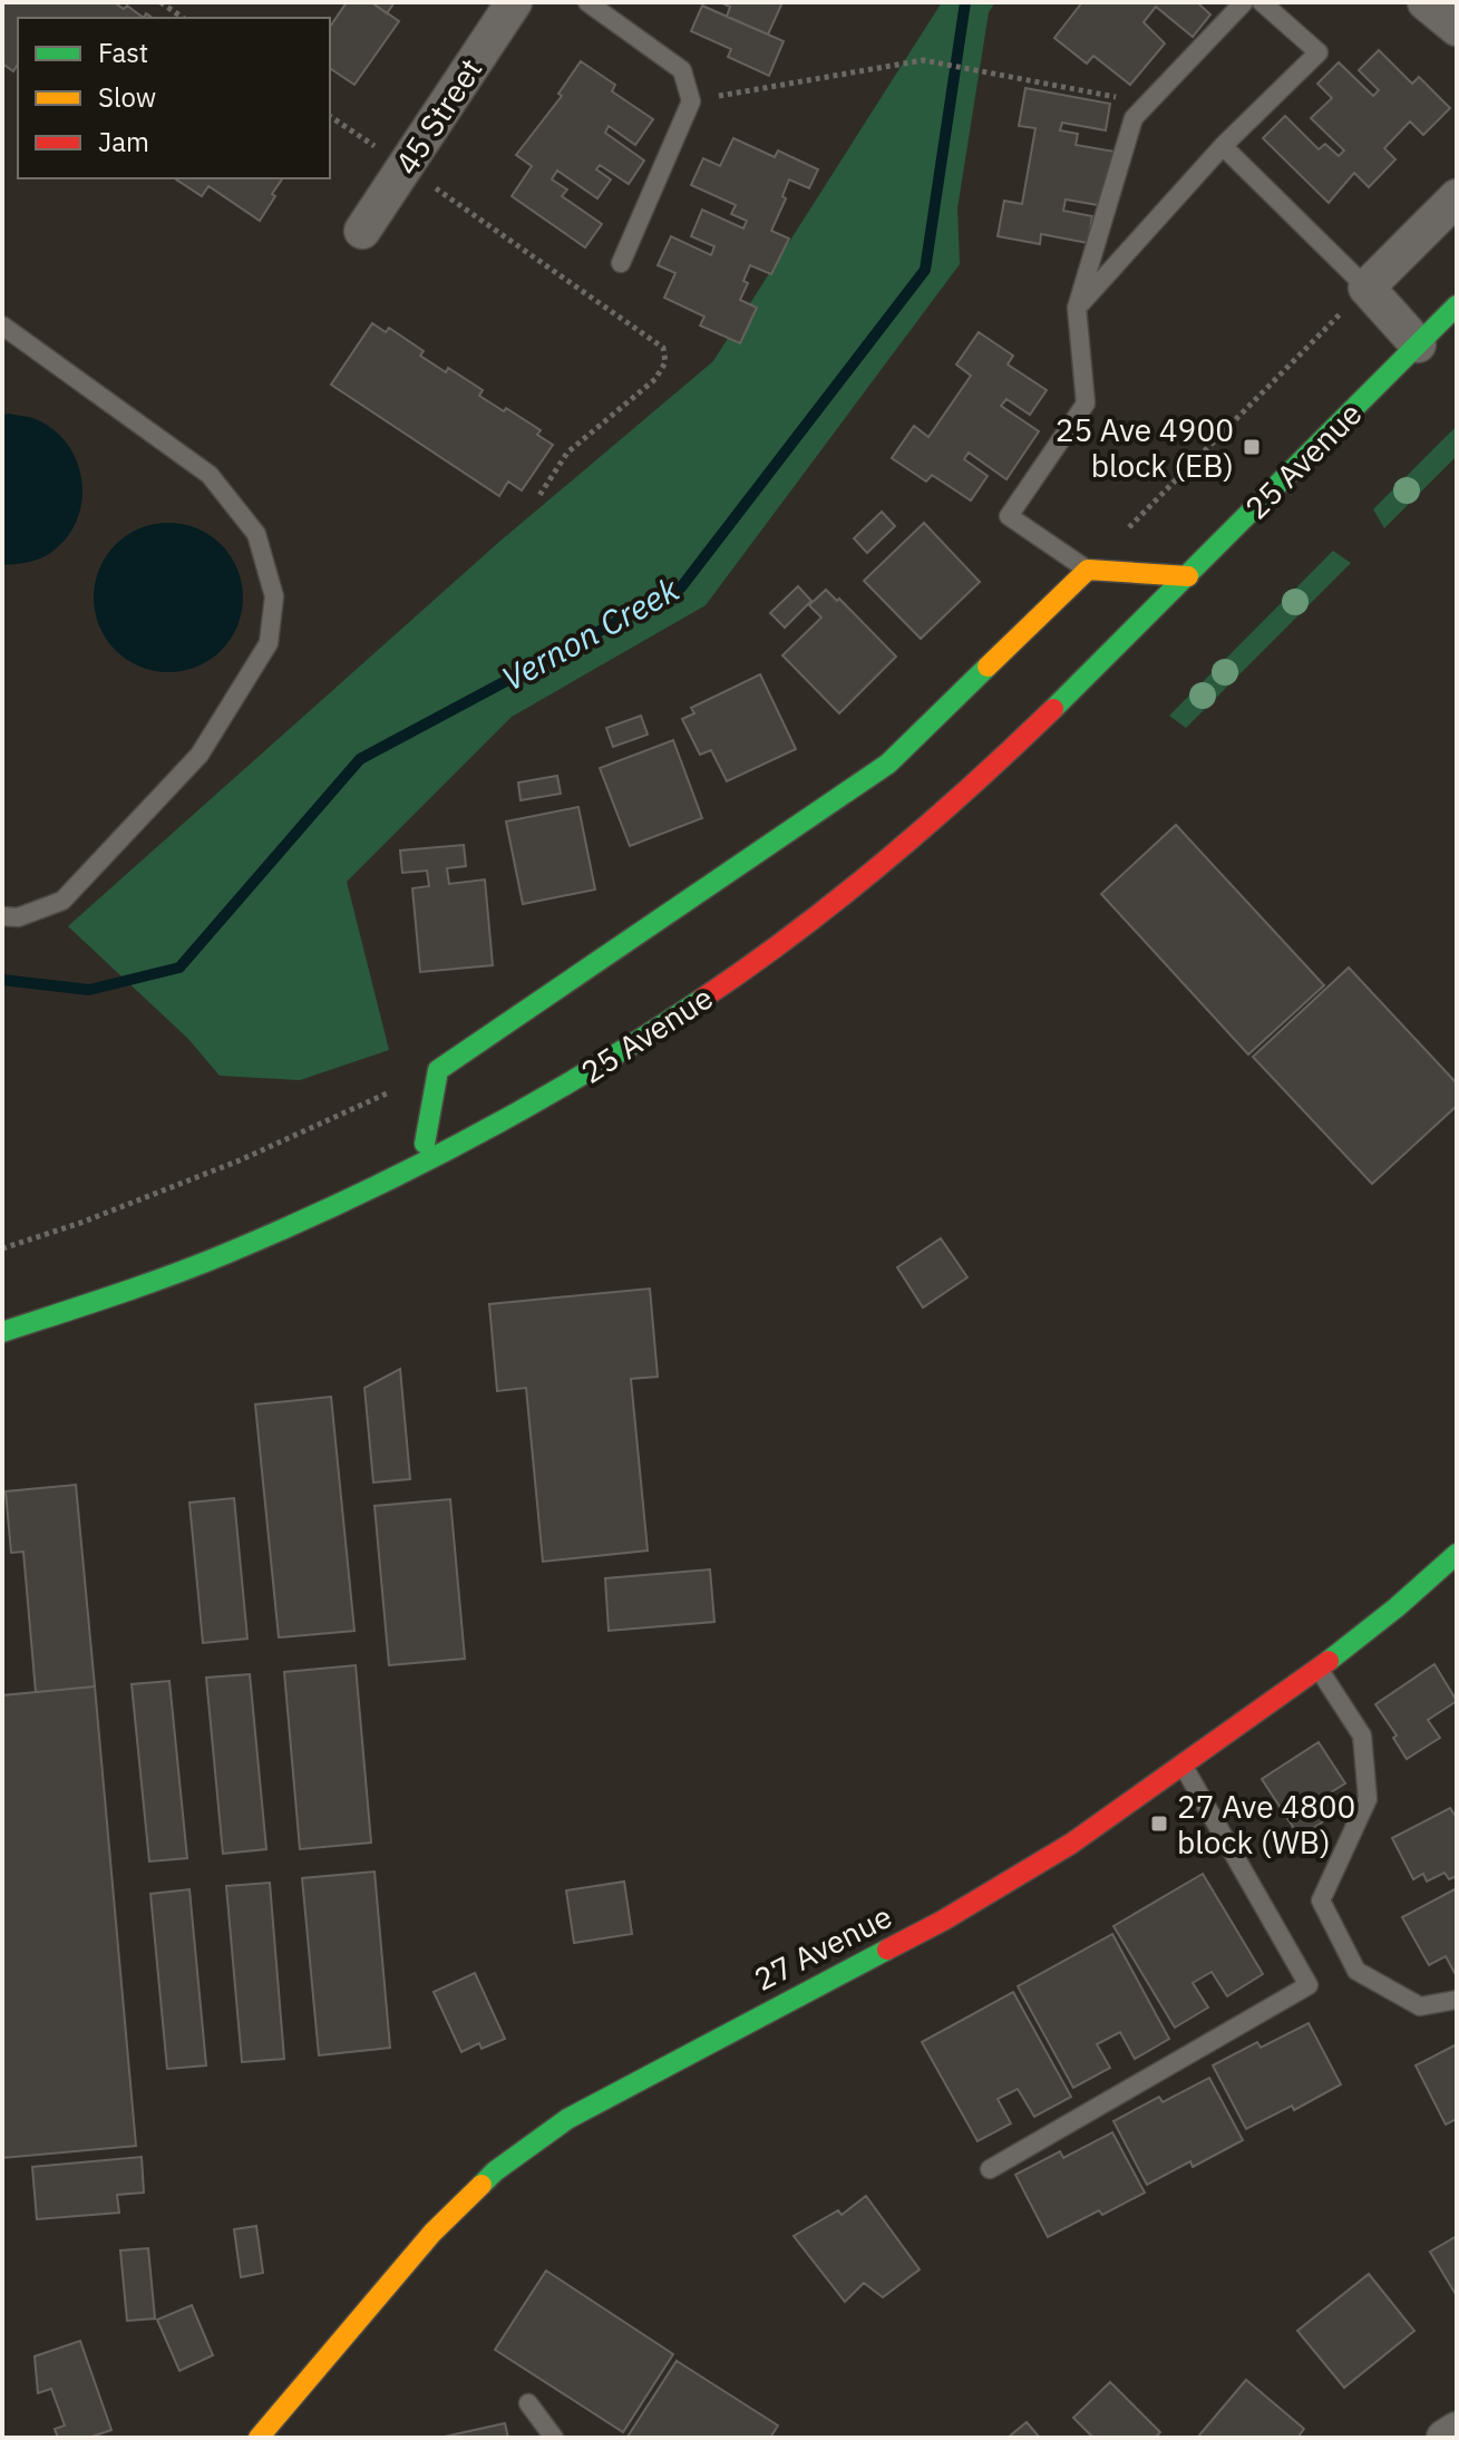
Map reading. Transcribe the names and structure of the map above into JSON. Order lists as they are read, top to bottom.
{
  "streets": {
    "street": ["45 Street", "25 Avenue", "27 Avenue"]
  },
  "water": ["Vernon Creek"],
  "places": {
    "transit": ["25 Ave 4900 block (EB)", "27 Ave 4800 block (WB)"]
  },
  "legend": ["Fast", "Slow", "Jam"]
}
